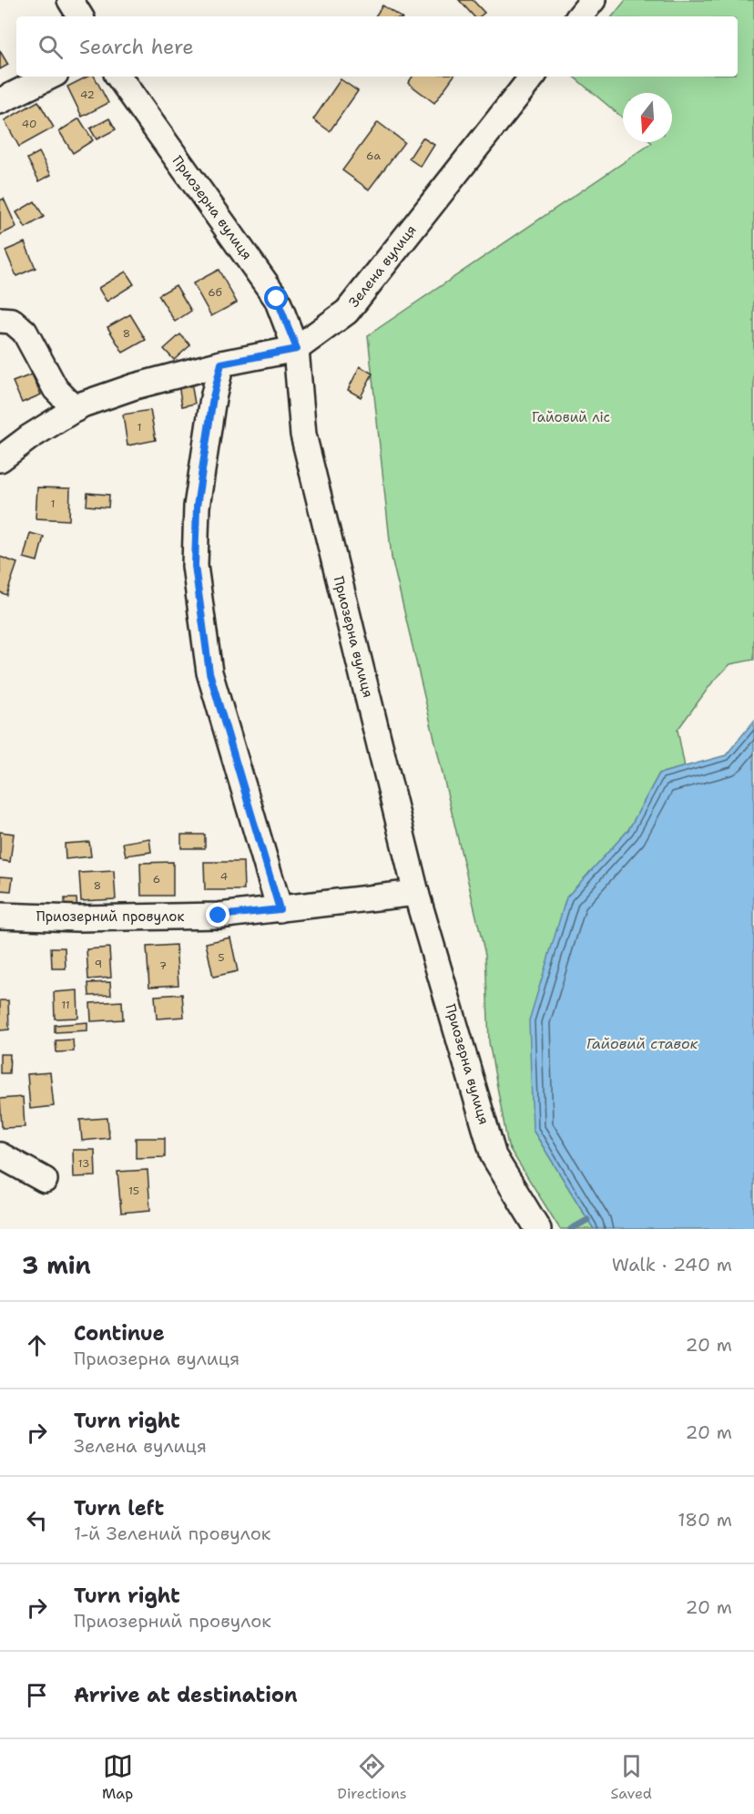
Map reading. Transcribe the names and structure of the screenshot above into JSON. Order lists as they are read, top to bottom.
{
  "streets": {
    "street": ["Приозерна вулиця", "Зелена вулиця", "Приозерний провулок"]
  },
  "crossings": [
    ["Приозерна вулиця", "Зелена вулиця"],
    ["Приозерна вулиця", "Приозерний провулок"]
  ],
  "water": ["Гайовий ставок"],
  "parks": ["Гайовий ліс"],
  "house_numbers": [
    "42",
    "40",
    "6а",
    "6б",
    "8",
    "1",
    "1",
    "4",
    "6",
    "8",
    "5",
    "9",
    "7",
    "11",
    "13",
    "15"
  ],
  "north": "bottom",
  "page": {
    "search": "Search here",
    "heading": ["3 min", "Walk · 240 m"],
    "list": [
      ["Continue", "Приозерна вулиця", "20 m"],
      ["Turn right", "Зелена вулиця", "20 m"],
      ["Turn left", "1-й Зелений провулок", "180 m"],
      ["Turn right", "Приозерний провулок", "20 m"],
      "Arrive at destination"
    ],
    "nav": ["Map", "Directions", "Saved"]
  }
}
